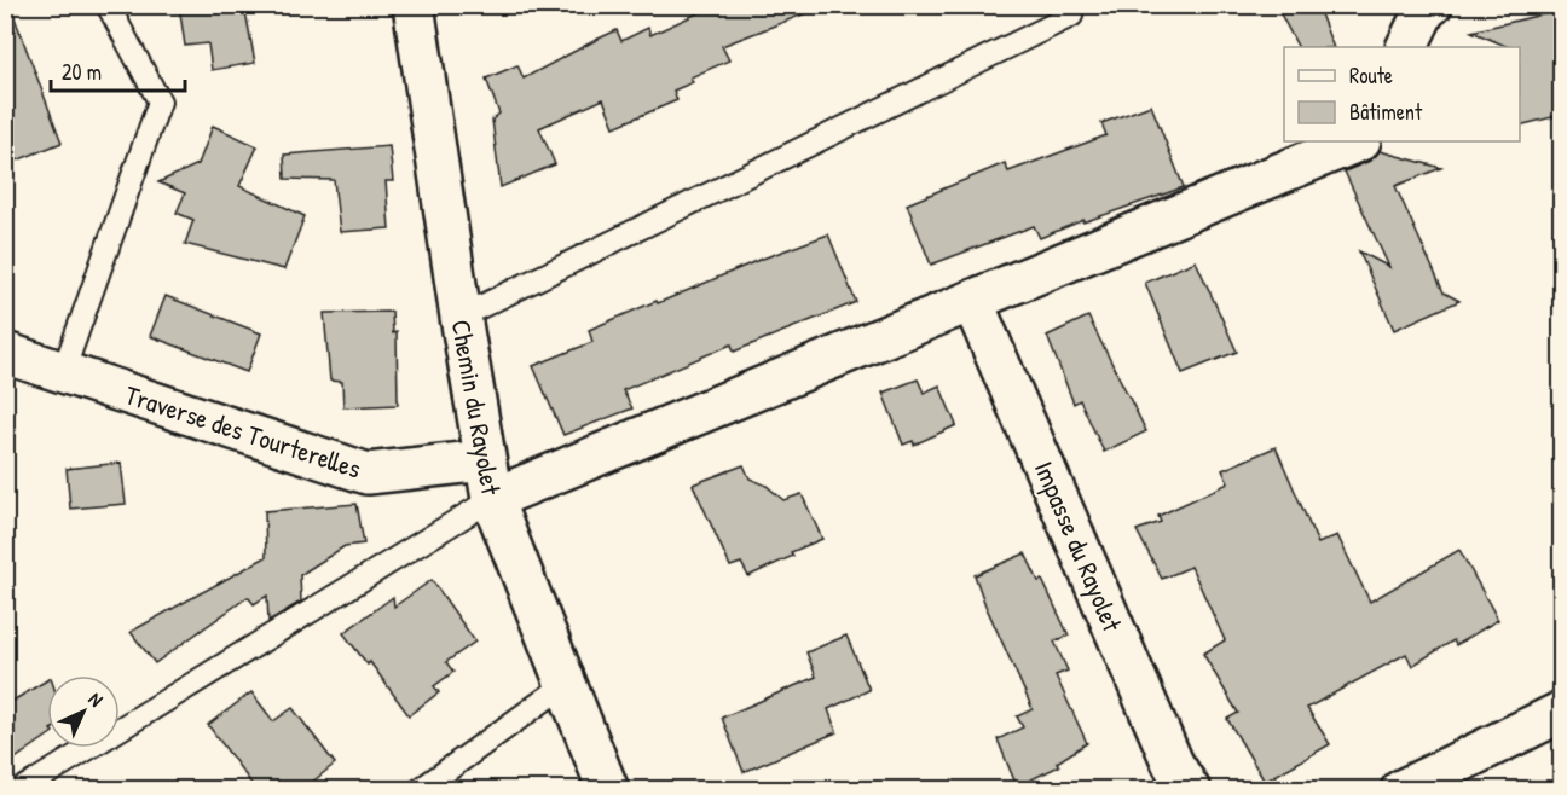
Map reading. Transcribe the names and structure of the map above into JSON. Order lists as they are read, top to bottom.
{
  "streets": {
    "street": ["Chemin du Rayolet", "Traverse des Tourterelles", "Impasse du Rayolet"]
  },
  "crossings": [
    ["Chemin du Rayolet", "Traverse des Tourterelles"]
  ],
  "legend": ["Route", "Bâtiment"],
  "scale_bar": "20 m",
  "north": "top right"
}
